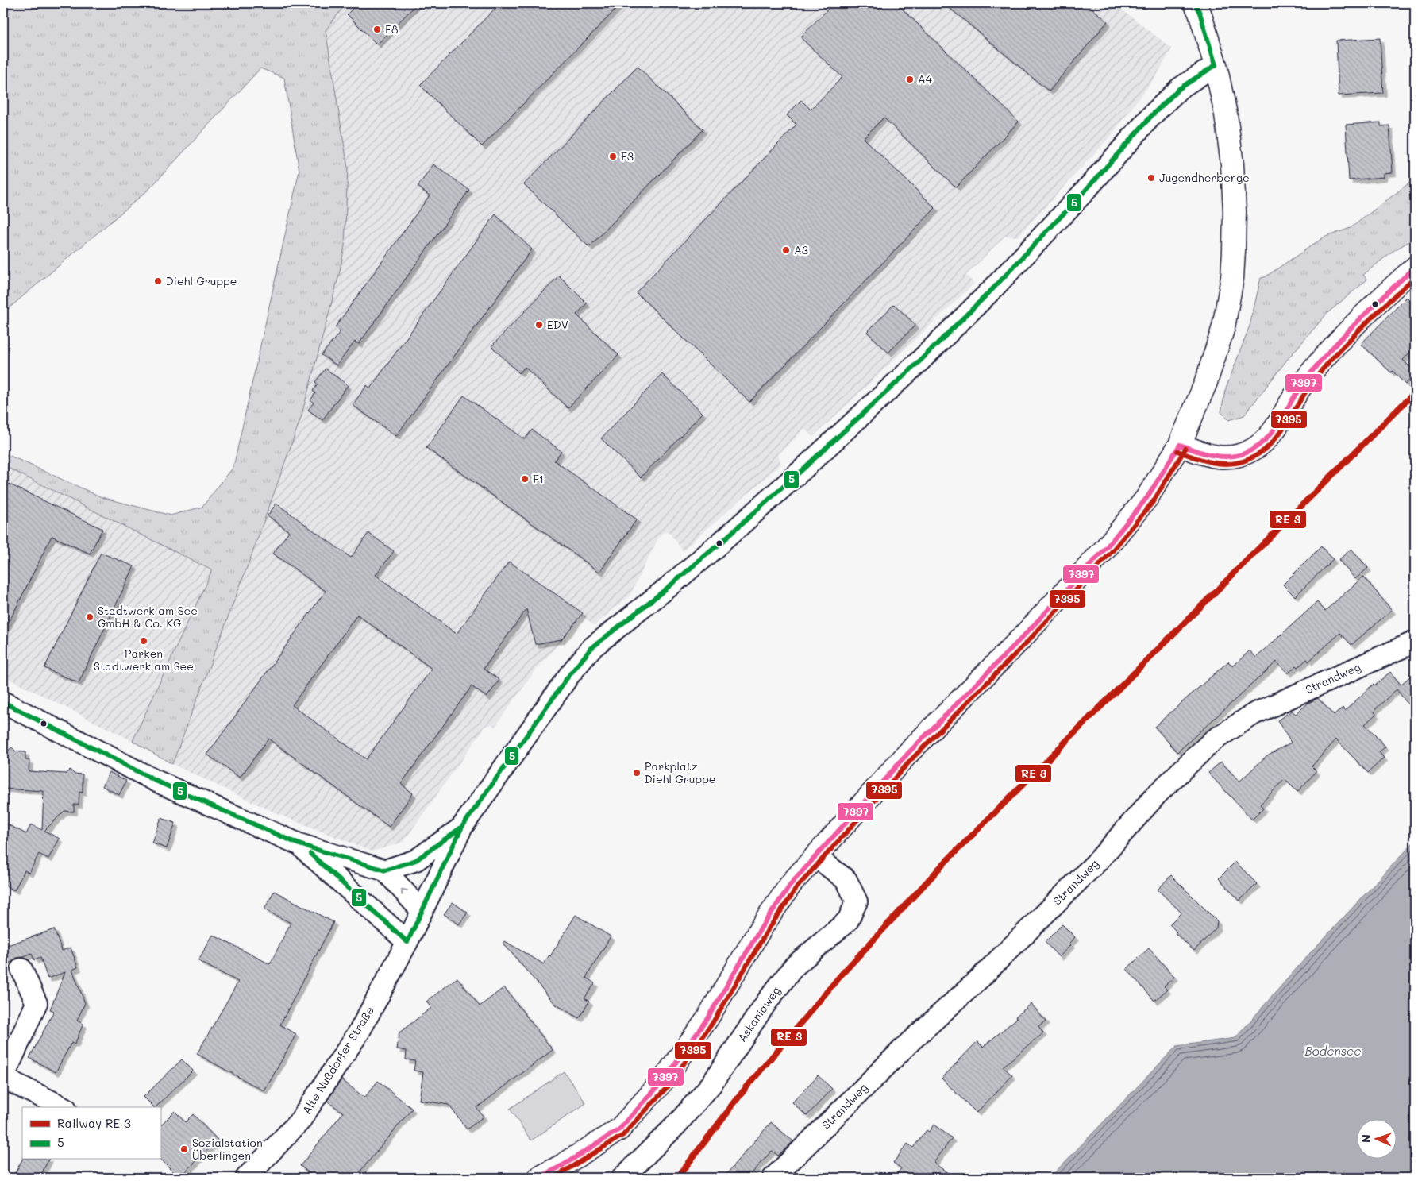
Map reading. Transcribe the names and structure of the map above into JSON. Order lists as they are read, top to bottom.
{
  "streets": {
    "street": ["Strandweg", "Askaniaweg", "Alte Nußdorfer Straße"]
  },
  "water": ["Bodensee"],
  "places": [
    "E8",
    "A4",
    "F3",
    "Jugendherberge",
    "A3",
    "Diehl Gruppe",
    "EDV",
    "F1",
    "Stadtwerk am See GmbH & Co. KG",
    "Parken Stadtwerk am See",
    "Parkplatz Diehl Gruppe",
    "Sozialstation Überlingen"
  ],
  "lines": ["transit line 5", "transit line 7397", "transit line 7395"],
  "legend": ["Railway RE 3", "5"],
  "north": "left"
}
